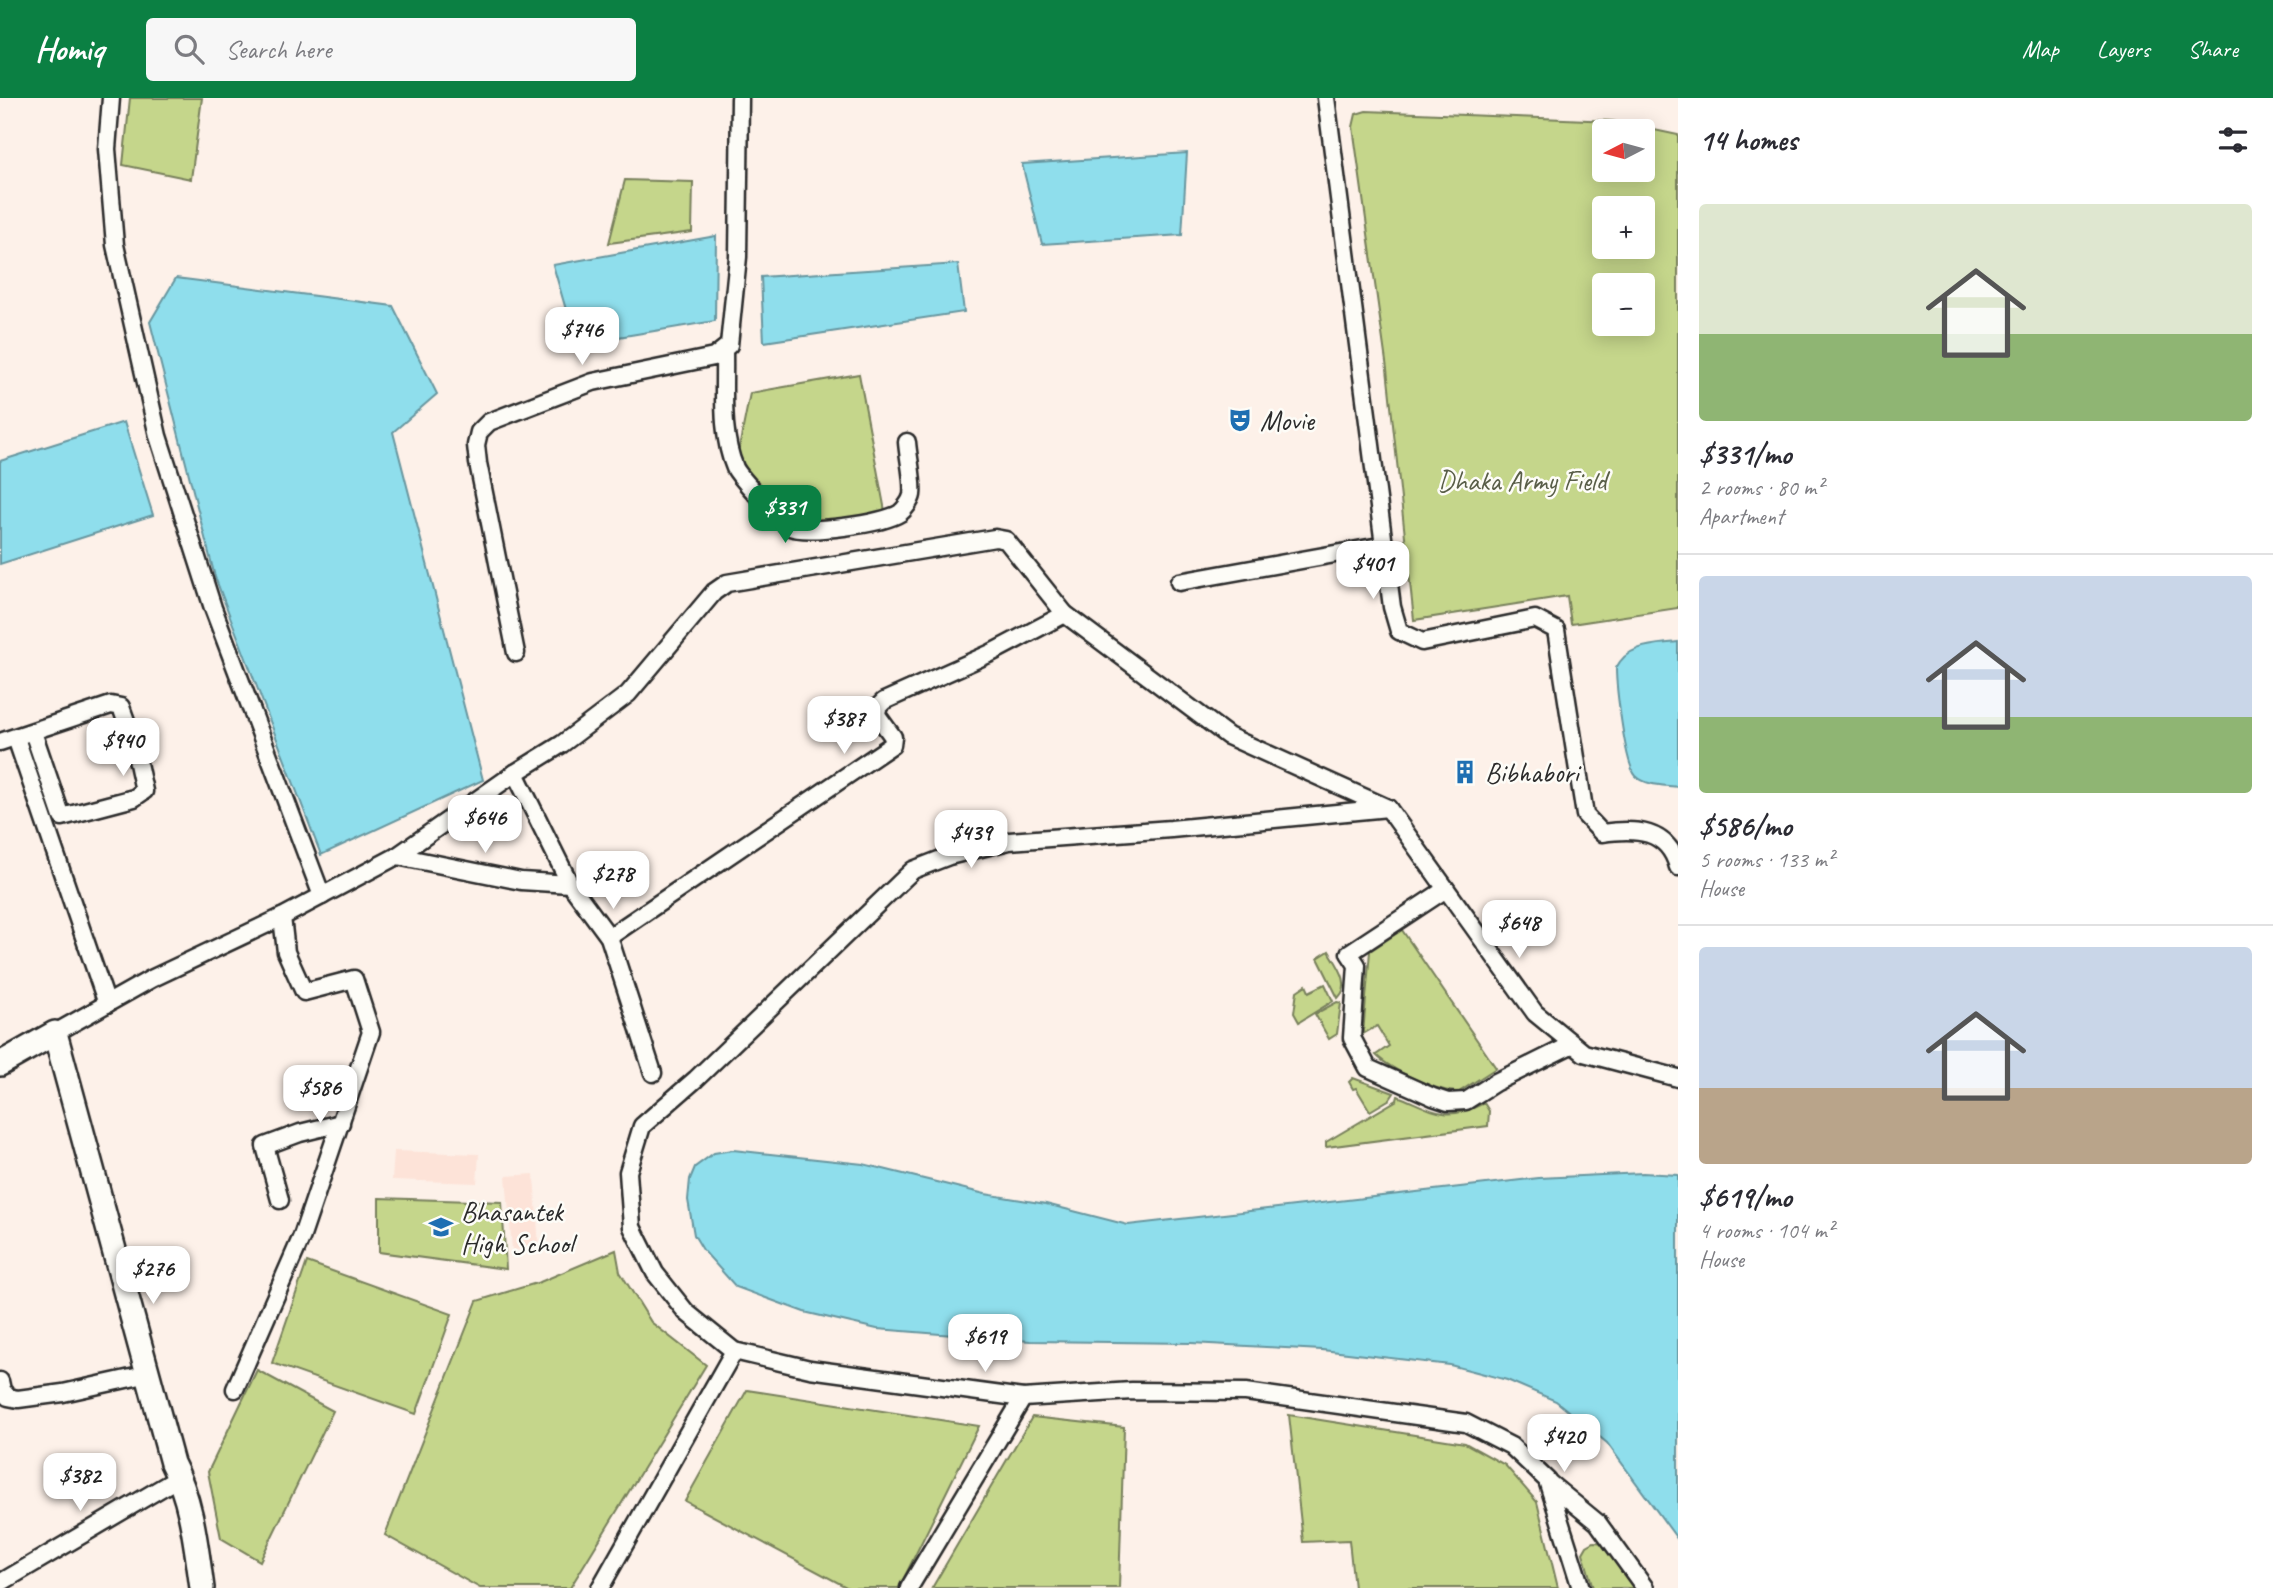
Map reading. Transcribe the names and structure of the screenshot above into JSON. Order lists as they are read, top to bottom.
{
  "parks": ["Dhaka Army Field"],
  "places": {
    "theatre": ["Movie"],
    "building": ["Bibhabori"],
    "school or university": ["Bhasantek High School"]
  },
  "north": "left",
  "page": {
    "header": "Homiq",
    "search": "Search here",
    "nav": ["Map", "Layers", "Share"],
    "heading": "14 homes",
    "map_buttons": ["+", "−"],
    "list": [
      {
        "name": "$331/mo",
        "note": "2 rooms · 80 m² · Apartment"
      },
      {
        "name": "$586/mo",
        "note": "5 rooms · 133 m² · House"
      },
      {
        "name": "$619/mo",
        "note": "4 rooms · 104 m² · House"
      }
    ],
    "price": [
      "$746",
      "$331",
      "$401",
      "$387",
      "$940",
      "$646",
      "$439",
      "$278",
      "$648",
      "$586",
      "$276",
      "$619",
      "$420",
      "$382"
    ]
  }
}
